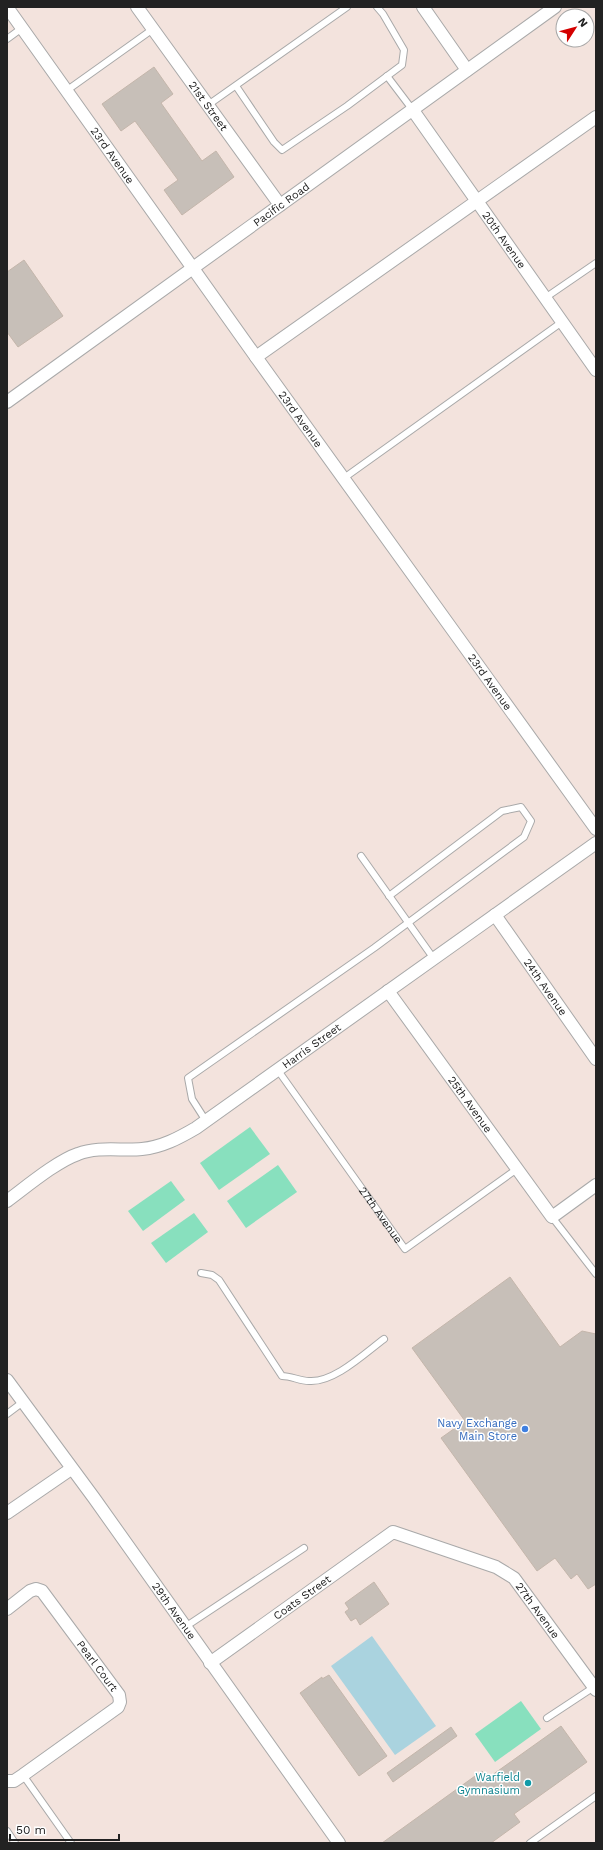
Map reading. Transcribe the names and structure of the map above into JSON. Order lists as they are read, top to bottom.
{
  "streets": {
    "street": [
      "21st Street",
      "23rd Avenue",
      "Pacific Road",
      "20th Avenue",
      "24th Avenue",
      "Harris Street",
      "25th Avenue",
      "27th Avenue",
      "Coats Street",
      "29th Avenue",
      "Pearl Court"
    ]
  },
  "crossings": [
    ["21st Street", "Pacific Road"],
    ["23rd Avenue", "Pacific Road"],
    ["Pacific Road", "20th Avenue"],
    ["24th Avenue", "Harris Street"],
    ["Harris Street", "25th Avenue"],
    ["Harris Street", "27th Avenue"],
    ["25th Avenue", "27th Avenue"],
    ["27th Avenue", "Coats Street"],
    ["Coats Street", "29th Avenue"]
  ],
  "places": ["Navy Exchange Main Store", "Warfield Gymnasium"],
  "scale_bar": "50 m",
  "north": "top right"
}
